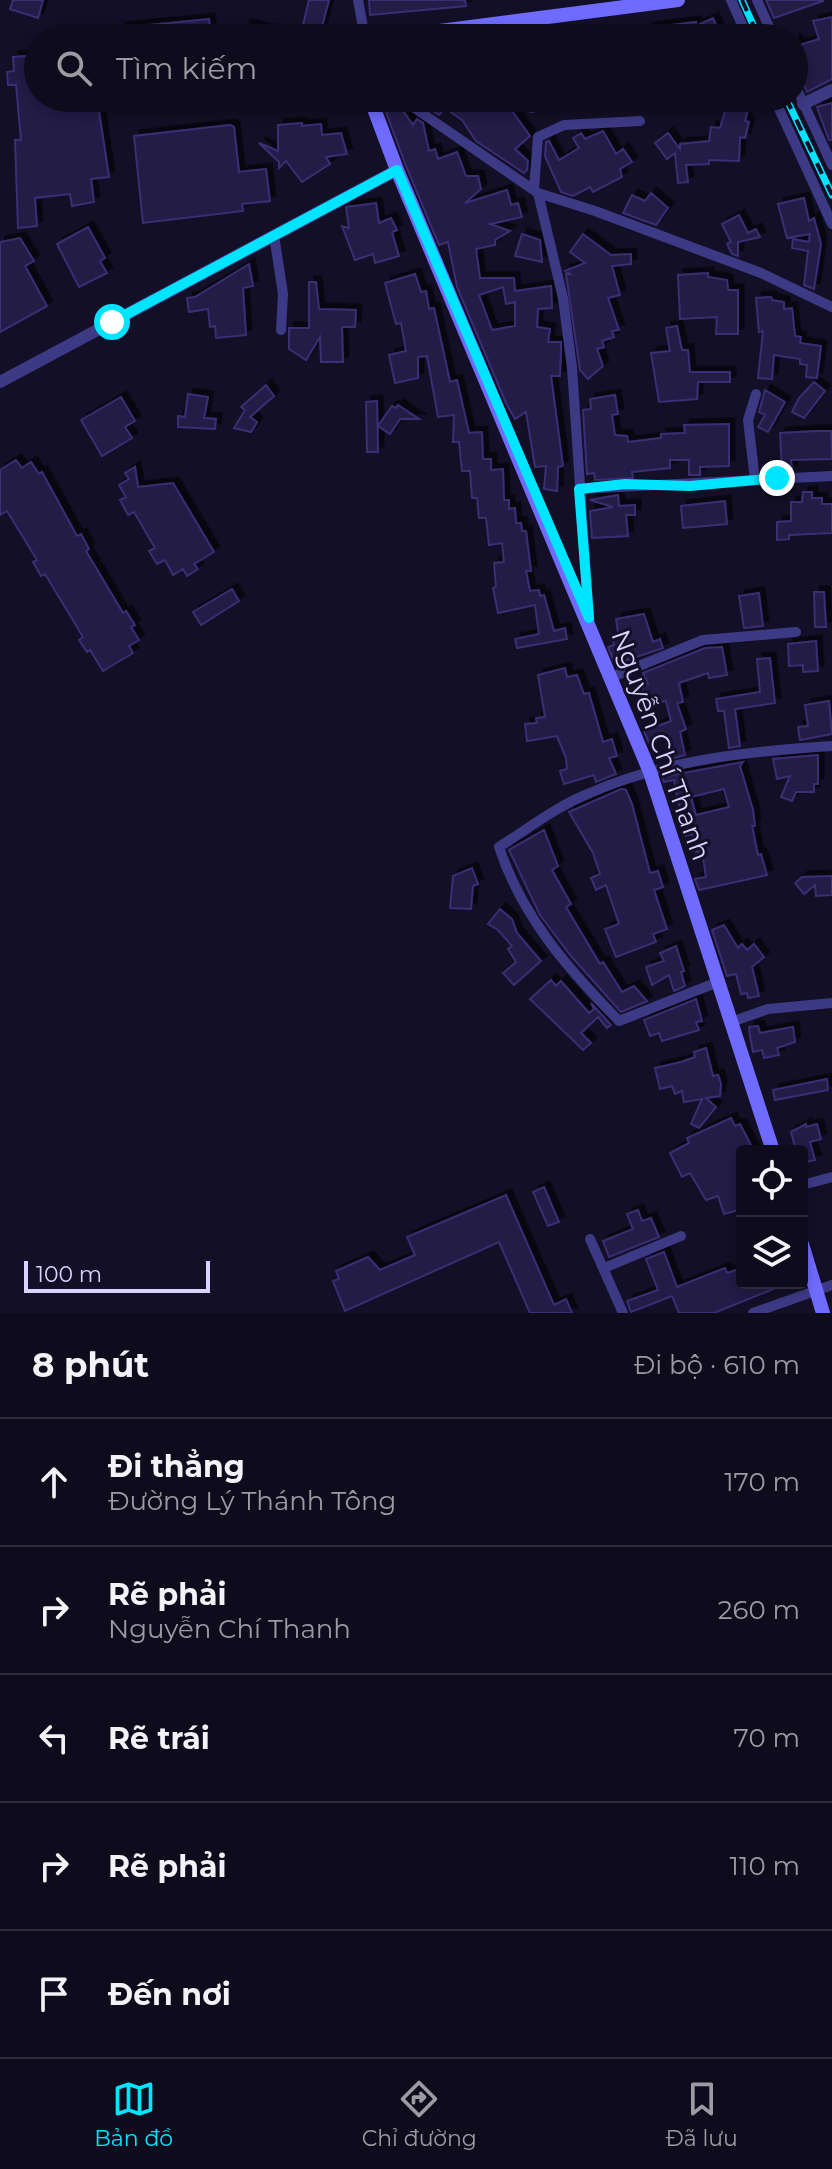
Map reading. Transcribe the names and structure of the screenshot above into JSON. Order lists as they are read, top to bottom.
{
  "streets": {
    "main road": ["Nguyễn Chí Thanh"]
  },
  "scale_bar": "100 m",
  "page": {
    "search": "Tìm kiếm",
    "scale": "100 m",
    "heading": ["8 phút", "Đi bộ · 610 m"],
    "list": [
      ["Đi thẳng", "Đường Lý Thánh Tông", "170 m"],
      ["Rẽ phải", "Nguyễn Chí Thanh", "260 m"],
      ["Rẽ trái", "70 m"],
      ["Rẽ phải", "110 m"],
      "Đến nơi"
    ],
    "nav": ["Bản đồ", "Chỉ đường", "Đã lưu"]
  }
}
